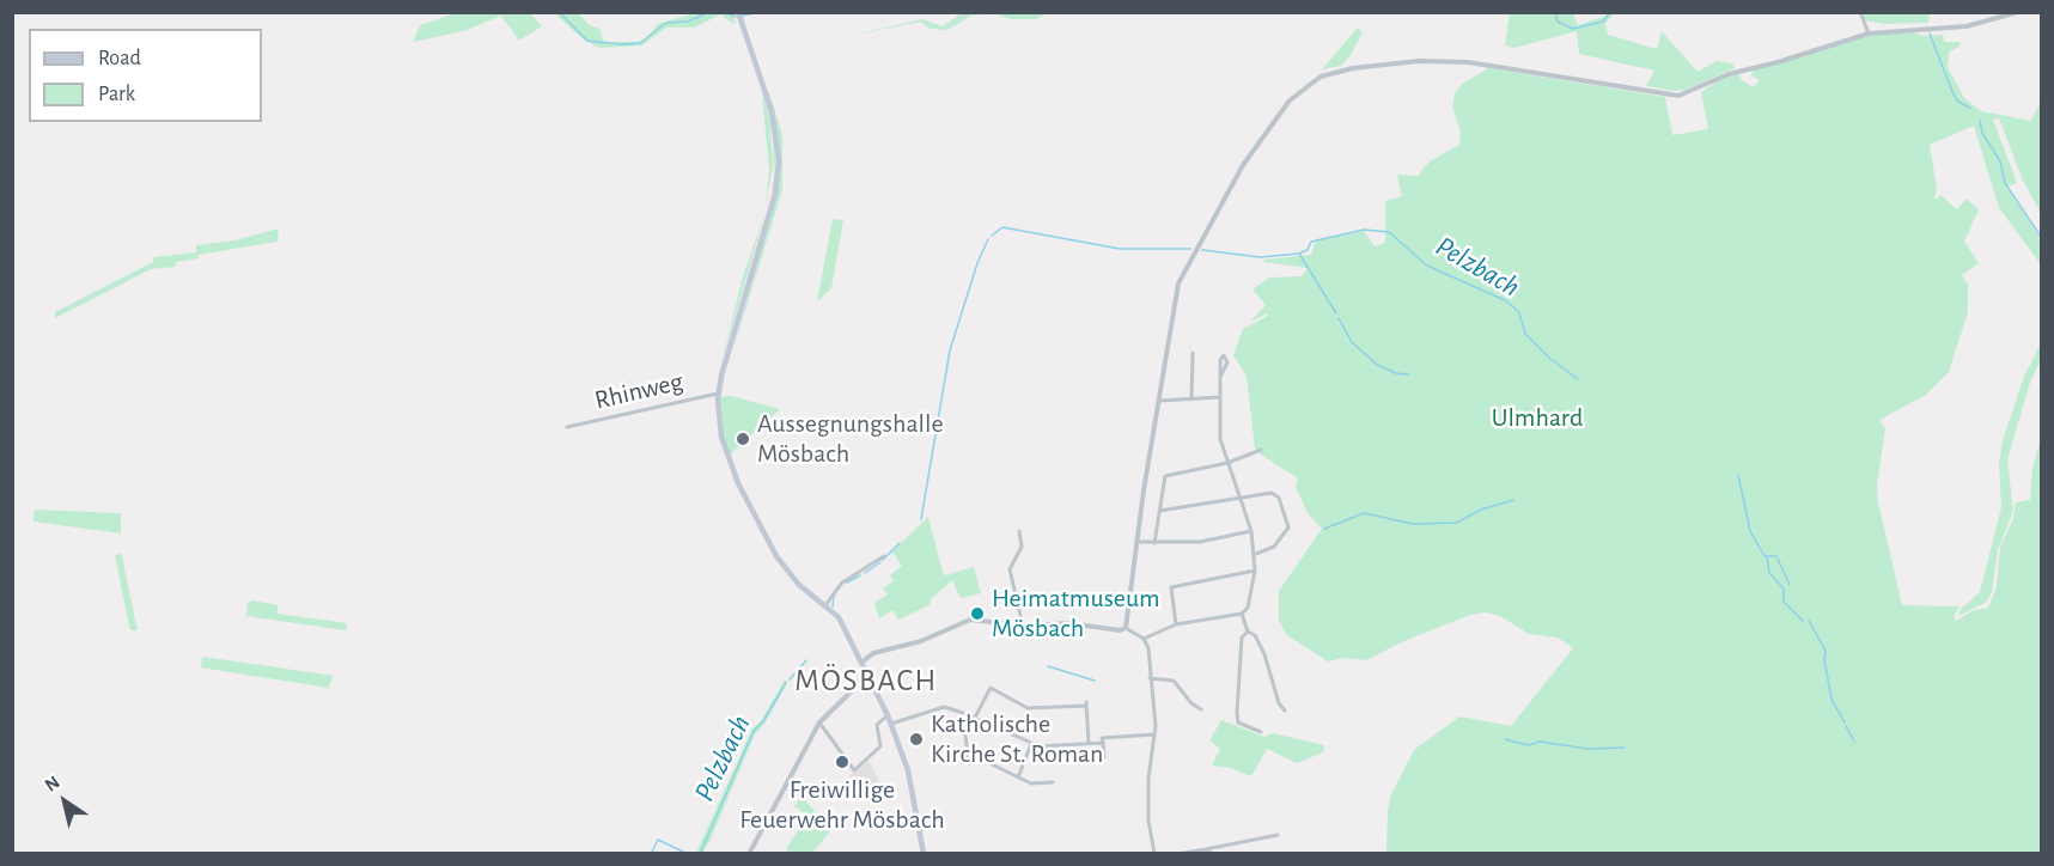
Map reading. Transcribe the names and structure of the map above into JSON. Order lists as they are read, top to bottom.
{
  "streets": {
    "street": ["Rhinweg"]
  },
  "districts": ["MÖSBACH"],
  "water": ["Pelzbach"],
  "parks": ["Ulmhard"],
  "places": [
    "Aussegnungshalle Mösbach",
    "Heimatmuseum Mösbach",
    "Katholische Kirche St. Roman",
    "Freiwillige Feuerwehr Mösbach"
  ],
  "legend": ["Road", "Park"],
  "north": "top left"
}
